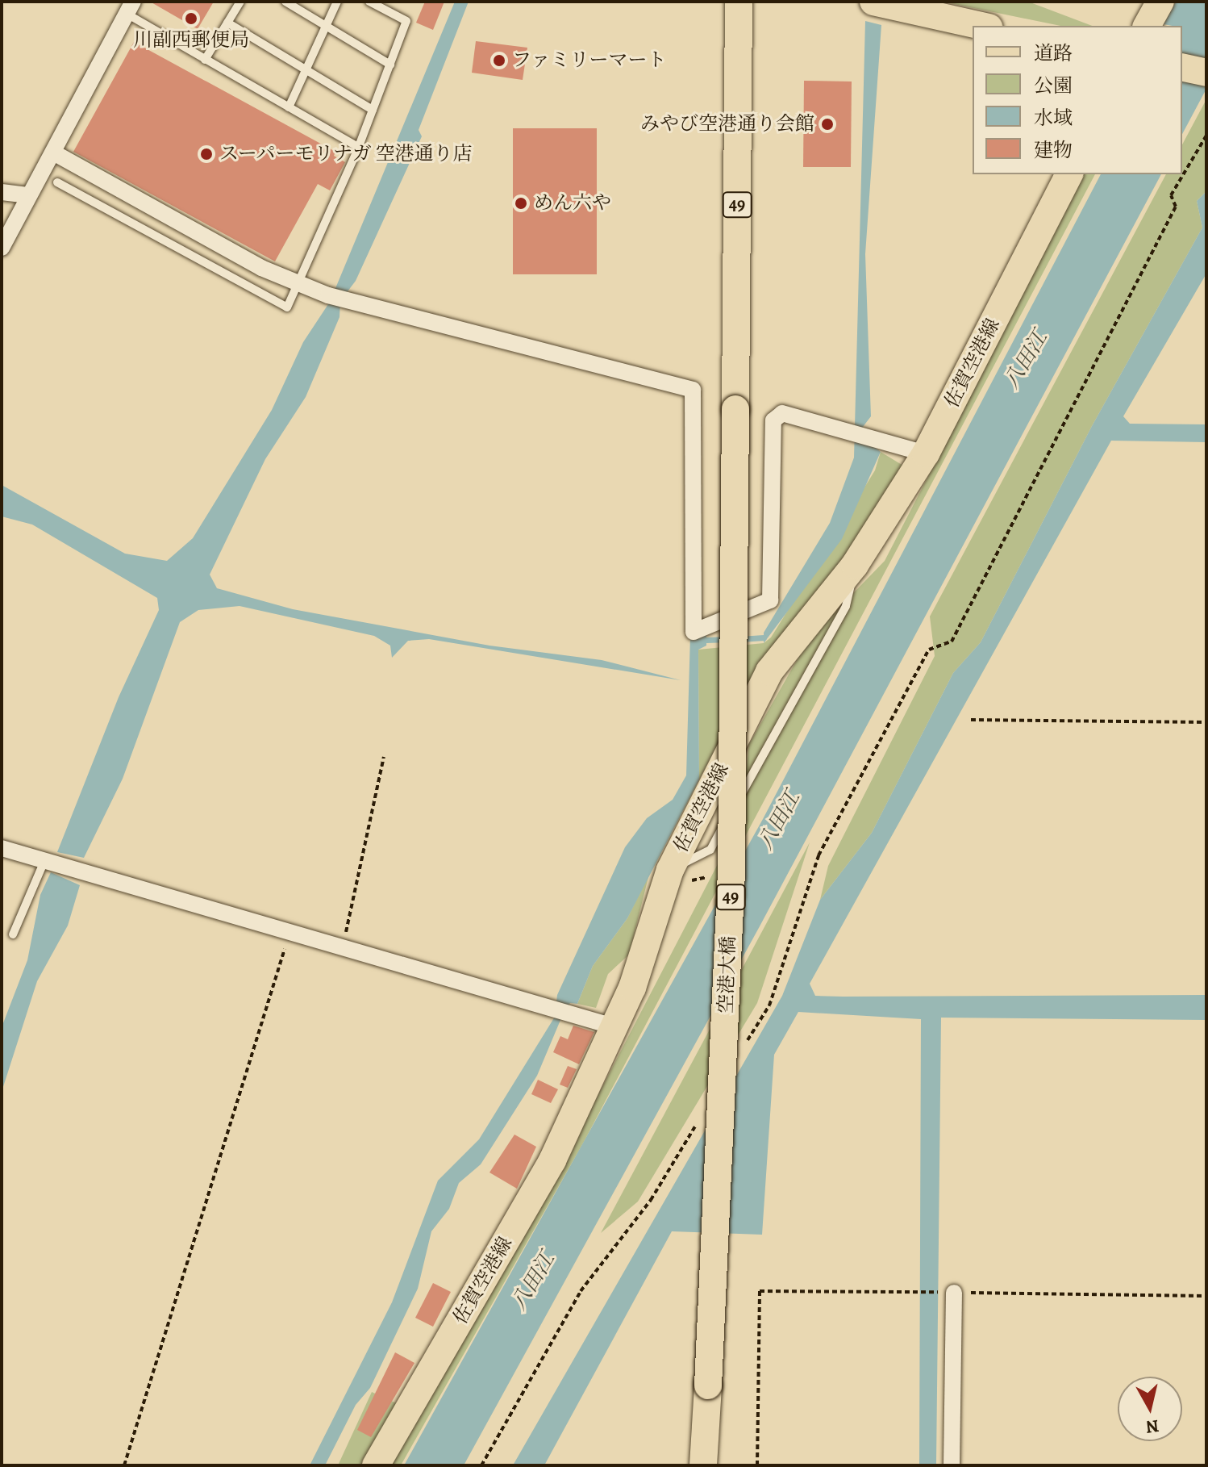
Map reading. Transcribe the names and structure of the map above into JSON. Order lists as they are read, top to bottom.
{
  "streets": {
    "main road": ["49", "佐賀空港線", "空港大橋"]
  },
  "water": ["八田江"],
  "places": [
    "川副西郵便局",
    "ファミリーマート",
    "みやび空港通り会館",
    "スーパーモリナガ 空港通り店",
    "めん六や"
  ],
  "legend": [
    "道路",
    "公園",
    "水域",
    "建物"
  ],
  "north": "bottom"
}
